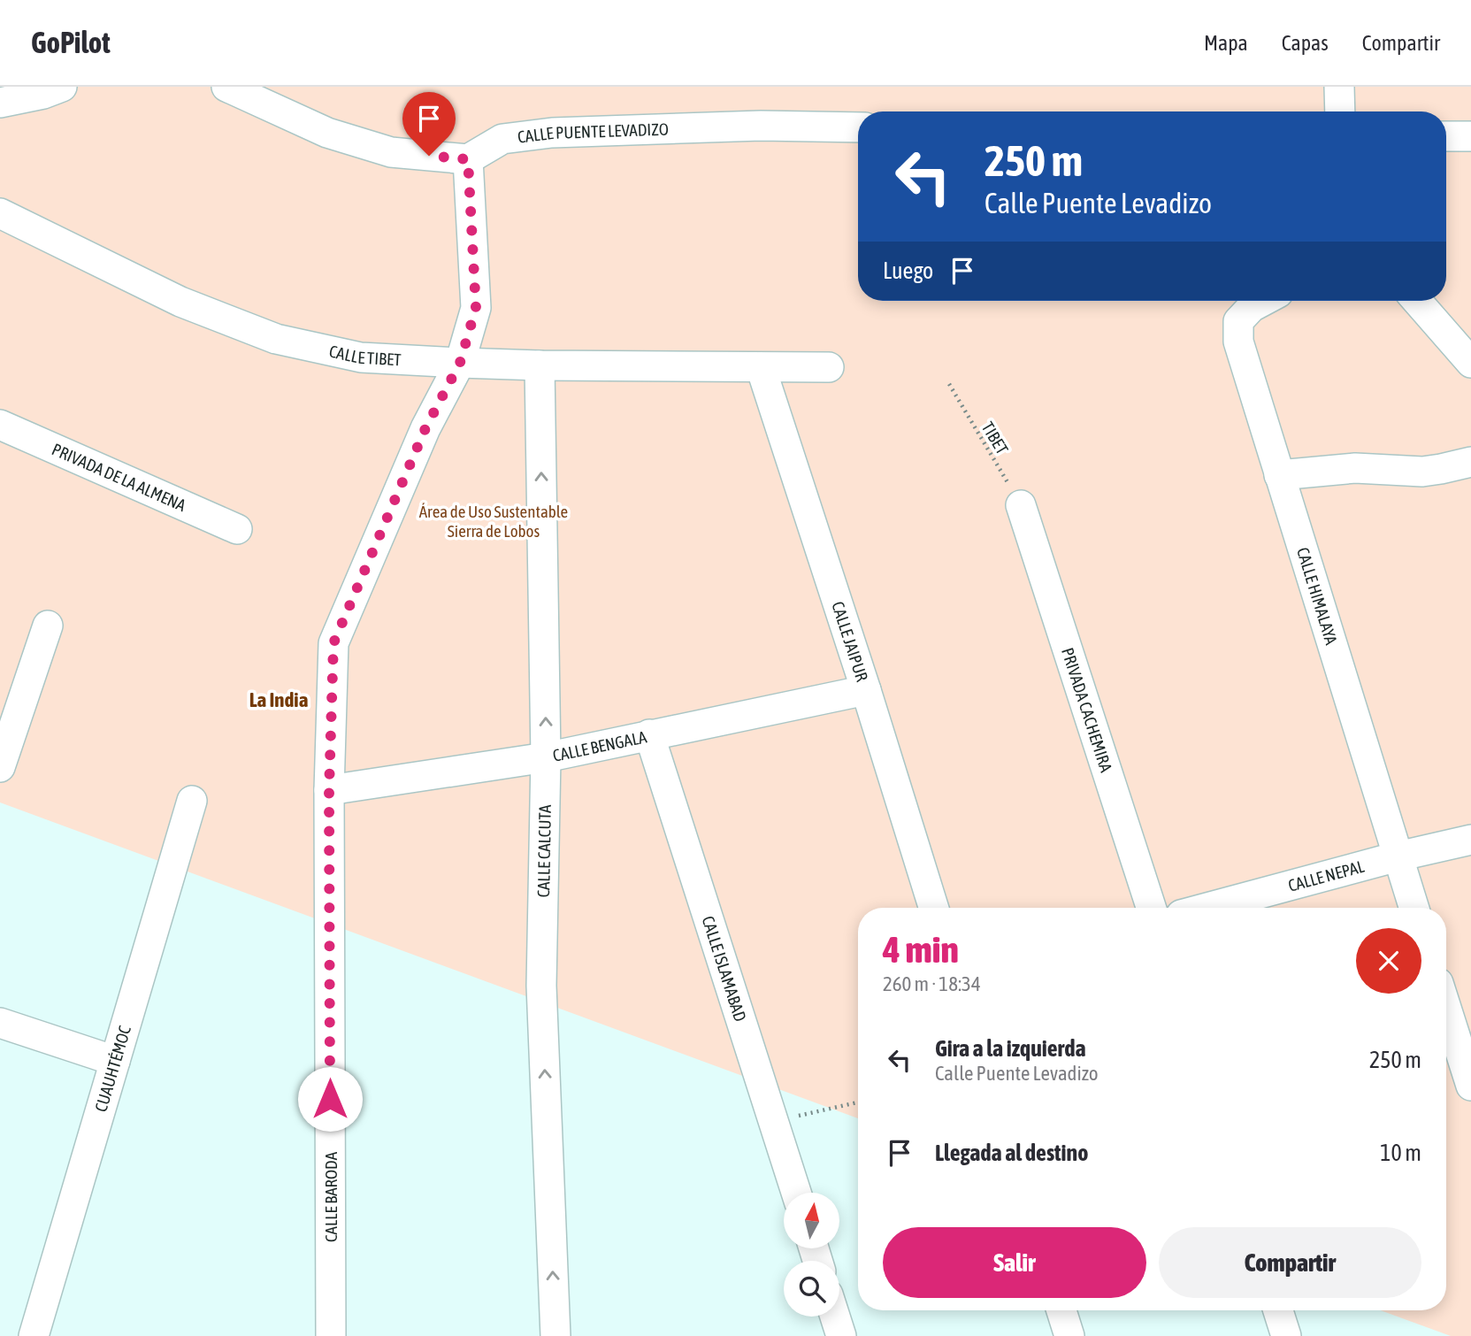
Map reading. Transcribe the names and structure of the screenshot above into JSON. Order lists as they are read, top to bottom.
{
  "streets": {
    "street": [
      "CALLE PUENTE LEVADIZO",
      "CALLE TIBET",
      "PRIVADA DE LA ALMENA",
      "CALLE HIMALAYA",
      "CALLE JAIPUR",
      "PRIVADA CACHEMIRA",
      "CALLE BENGALA",
      "CALLE CALCUTA",
      "CALLE NEPAL",
      "CALLE ISLAMABAD",
      "CUAUHTÉMOC",
      "CALLE BARODA"
    ],
    "path": ["TIBET"]
  },
  "crossings": [
    ["CALLE PUENTE LEVADIZO", "CALLE BARODA"],
    ["CALLE TIBET", "CALLE JAIPUR"],
    ["CALLE TIBET", "CALLE CALCUTA"],
    ["CALLE TIBET", "CALLE BARODA"],
    ["TIBET", "PRIVADA CACHEMIRA"],
    ["CALLE HIMALAYA", "CALLE NEPAL"],
    ["CALLE JAIPUR", "CALLE BENGALA"],
    ["CALLE BENGALA", "CALLE CALCUTA"],
    ["CALLE BENGALA", "CALLE ISLAMABAD"],
    ["CALLE BENGALA", "CALLE BARODA"]
  ],
  "one_way": ["CALLE CALCUTA"],
  "districts": ["La India"],
  "parks": ["Área de Uso Sustentable Sierra de Lobos"],
  "north": "top",
  "page": {
    "header": "GoPilot",
    "nav": ["Mapa", "Capas", "Compartir"],
    "turn": ["250 m", "Calle Puente Levadizo"],
    "then": "Luego",
    "heading": ["4 min", "260 m · 18:34"],
    "list": [
      {
        "name": "Gira a la izquierda",
        "note": "Calle Puente Levadizo",
        "value": "250 m"
      },
      {
        "name": "Llegada al destino",
        "value": "10 m"
      }
    ],
    "buttons": ["Salir", "Compartir"]
  }
}
